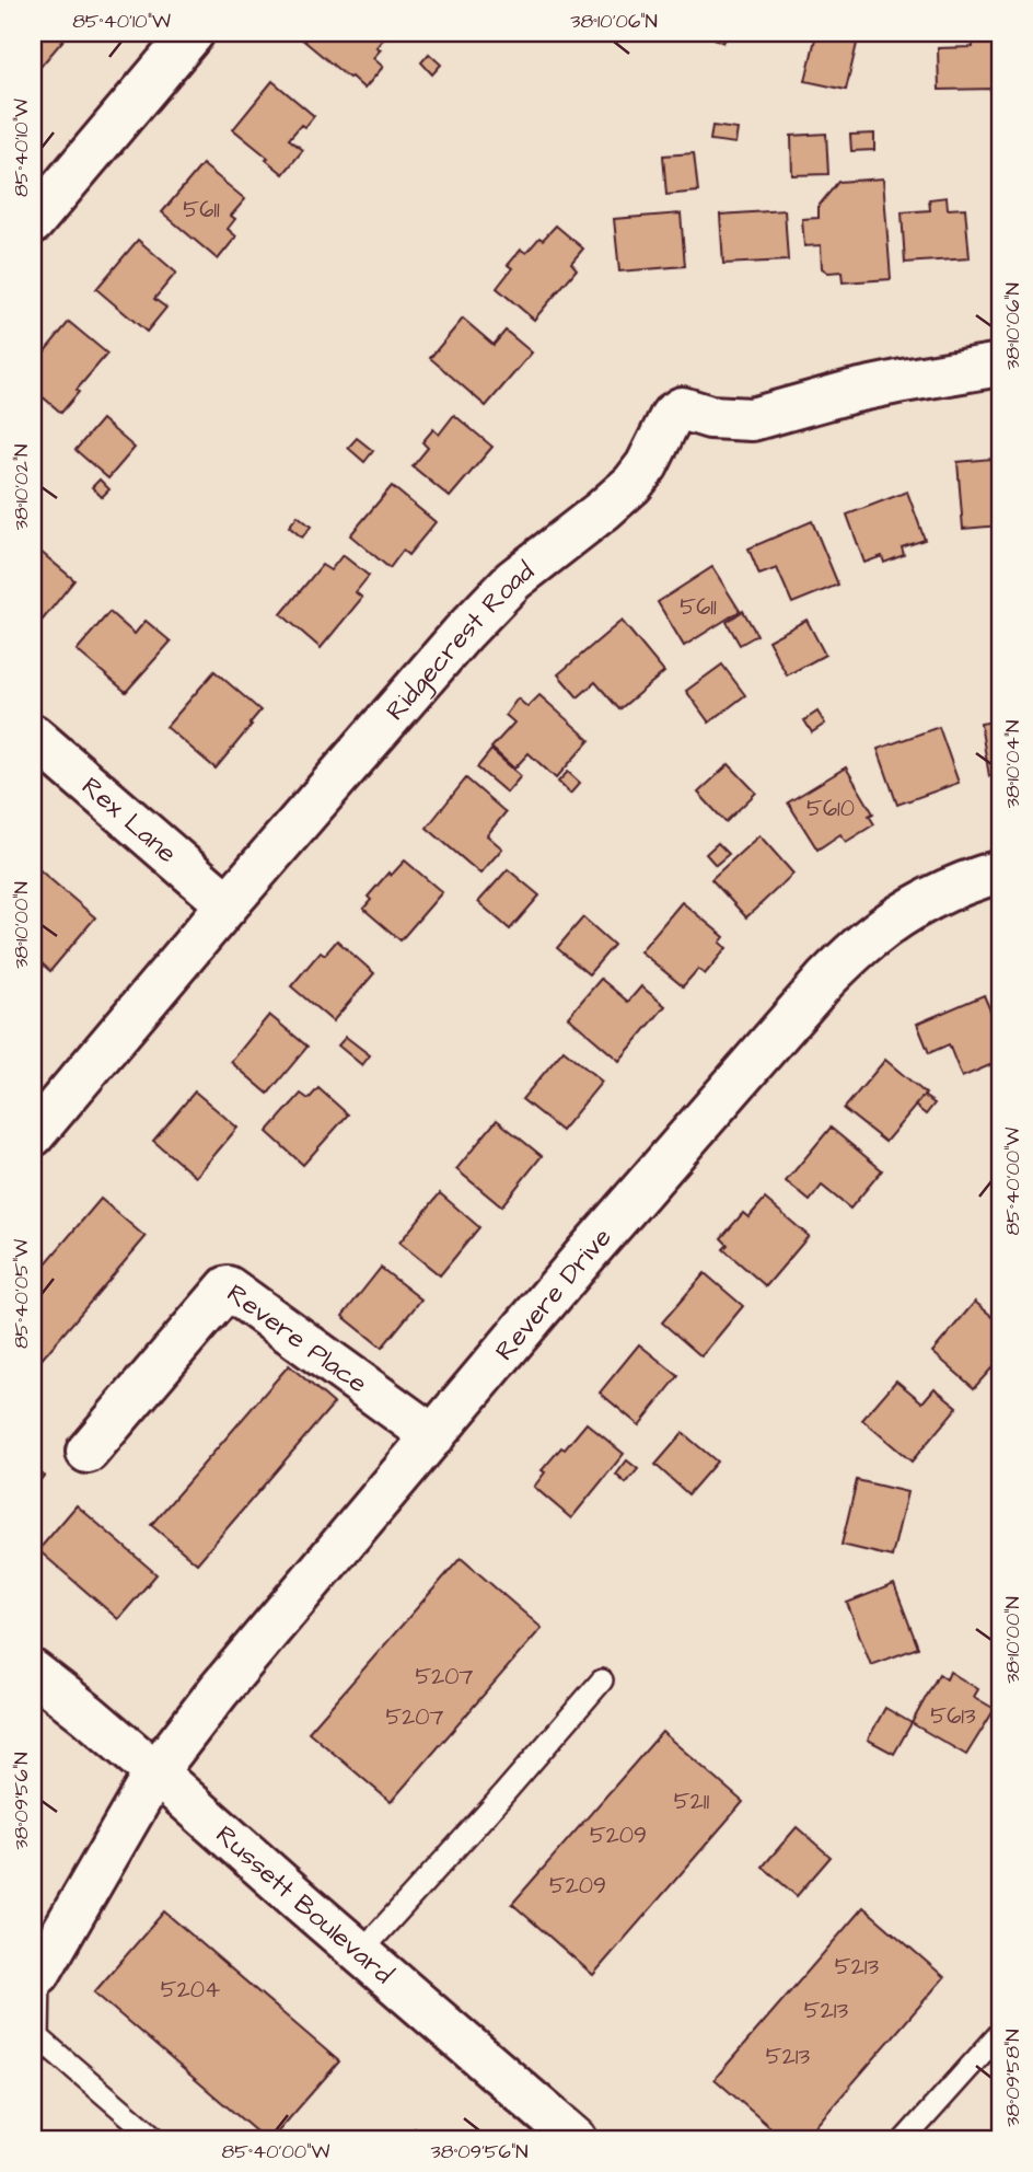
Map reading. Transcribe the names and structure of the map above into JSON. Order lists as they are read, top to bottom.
{
  "streets": {
    "street": [
      "Ridgecrest Road",
      "Rex Lane",
      "Revere Drive",
      "Revere Place",
      "Russett Boulevard"
    ]
  },
  "crossings": [
    ["Ridgecrest Road", "Rex Lane"],
    ["Revere Drive", "Revere Place"],
    ["Revere Drive", "Russett Boulevard"]
  ],
  "house_numbers": [
    "5611",
    "5611",
    "5610",
    "5207",
    "5613",
    "5207",
    "5211",
    "5209",
    "5209",
    "5213",
    "5204",
    "5213",
    "5213"
  ],
  "coordinates": [
    "85°40'10\"W",
    "38°10'06\"N",
    "38°10'02\"N",
    "38°10'04\"N",
    "38°10'00\"N",
    "85°40'00\"W",
    "85°40'05\"W",
    "38°09'56\"N",
    "38°09'58\"N"
  ]
}
